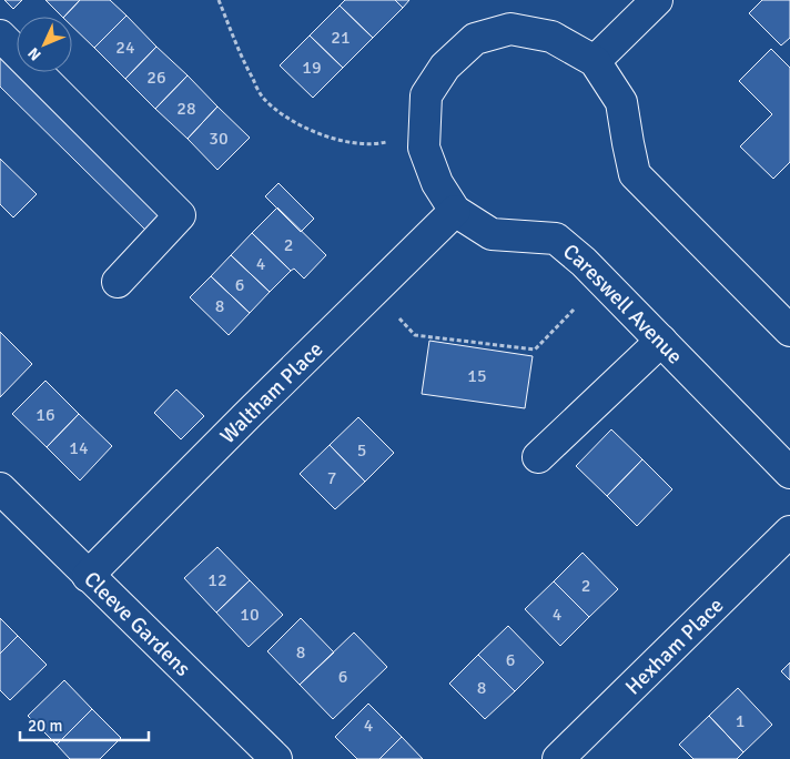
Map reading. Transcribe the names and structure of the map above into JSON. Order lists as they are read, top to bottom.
{
  "streets": {
    "street": [
      "Careswell Avenue",
      "Waltham Place",
      "Cleeve Gardens",
      "Hexham Place"
    ]
  },
  "crossings": [
    ["Careswell Avenue", "Waltham Place"],
    ["Waltham Place", "Cleeve Gardens"]
  ],
  "house_numbers": [
    "21",
    "24",
    "19",
    "26",
    "28",
    "30",
    "2",
    "4",
    "6",
    "8",
    "15",
    "16",
    "14",
    "5",
    "7",
    "12",
    "2",
    "10",
    "4",
    "8",
    "6",
    "6",
    "8",
    "1",
    "4"
  ],
  "scale_bar": "20 m",
  "north": "bottom left"
}
